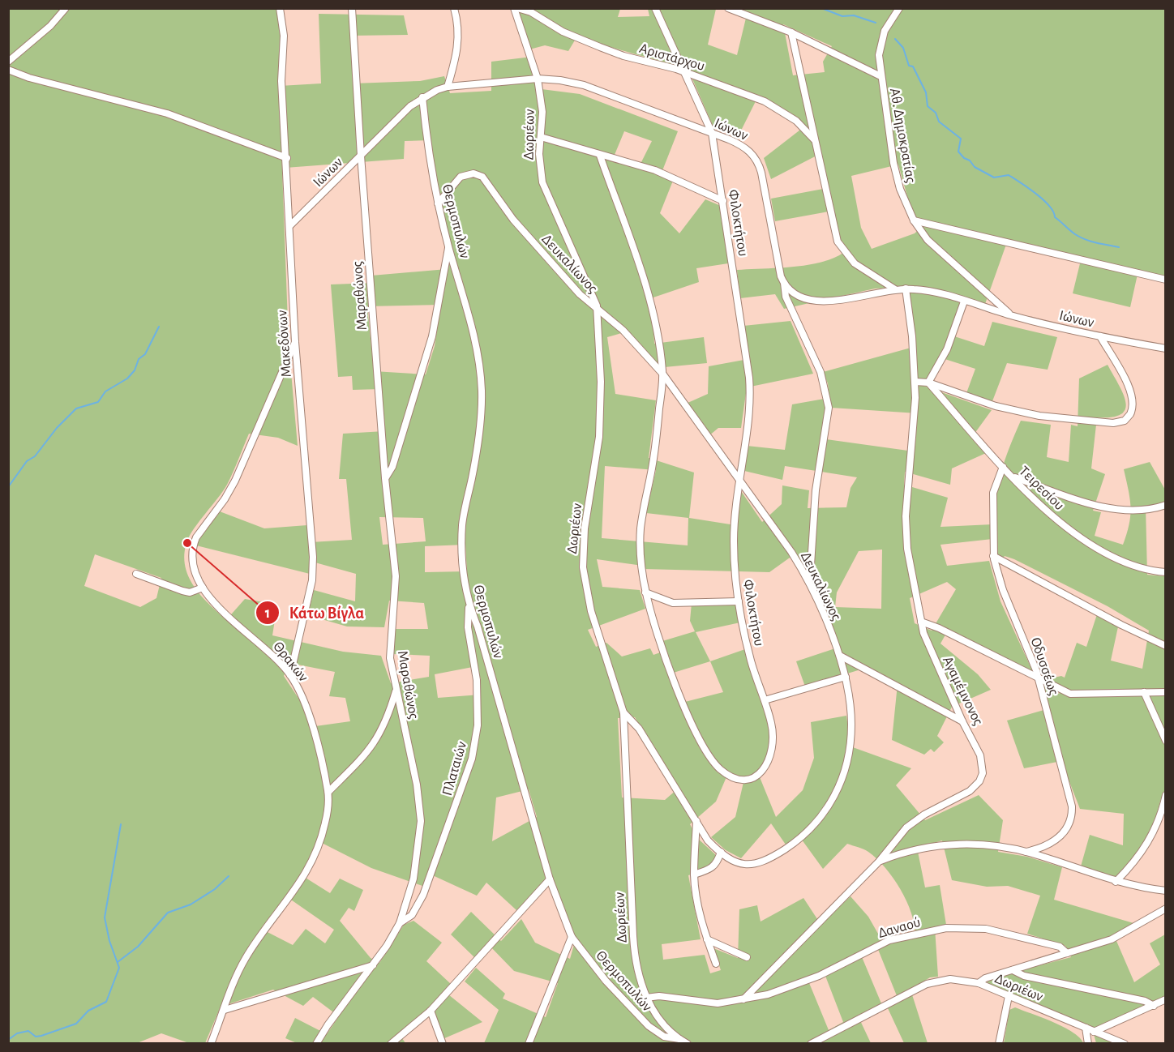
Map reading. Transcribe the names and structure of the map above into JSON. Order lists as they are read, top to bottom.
{
  "streets": {
    "street": [
      "Αριστάρχου",
      "Ιώνων",
      "Δωριέων",
      "Αθ. Δημοκρατίας",
      "Θερμοπυλών",
      "Φιλοκτήτου",
      "Δευκαλίωνος",
      "Μαραθώνος",
      "Μακεδόνων",
      "Τειρεσίου",
      "Θρακών",
      "Οδυσσέως",
      "Αγαμέμνονος",
      "Πλαταιών",
      "Δαναού"
    ]
  },
  "crossings": [
    ["Αριστάρχου", "Δωριέων"],
    ["Αριστάρχου", "Φιλοκτήτου"],
    ["Ιώνων", "Δωριέων"],
    ["Ιώνων", "Αθ. Δημοκρατίας"],
    ["Ιώνων", "Θερμοπυλών"],
    ["Ιώνων", "Φιλοκτήτου"],
    ["Ιώνων", "Μαραθώνος"],
    ["Ιώνων", "Μακεδόνων"],
    ["Ιώνων", "Αγαμέμνονος"],
    ["Δωριέων", "Θερμοπυλών"],
    ["Δωριέων", "Δευκαλίωνος"],
    ["Δωριέων", "Δαναού"],
    ["Θερμοπυλών", "Δευκαλίωνος"],
    ["Θερμοπυλών", "Πλαταιών"],
    ["Φιλοκτήτου", "Δευκαλίωνος"],
    ["Μαραθώνος", "Πλαταιών"],
    ["Μακεδόνων", "Θρακών"],
    ["Τειρεσίου", "Οδυσσέως"],
    ["Αγαμέμνονος", "Δαναού"]
  ],
  "places": ["Κάτω Βίγλα"]
}
